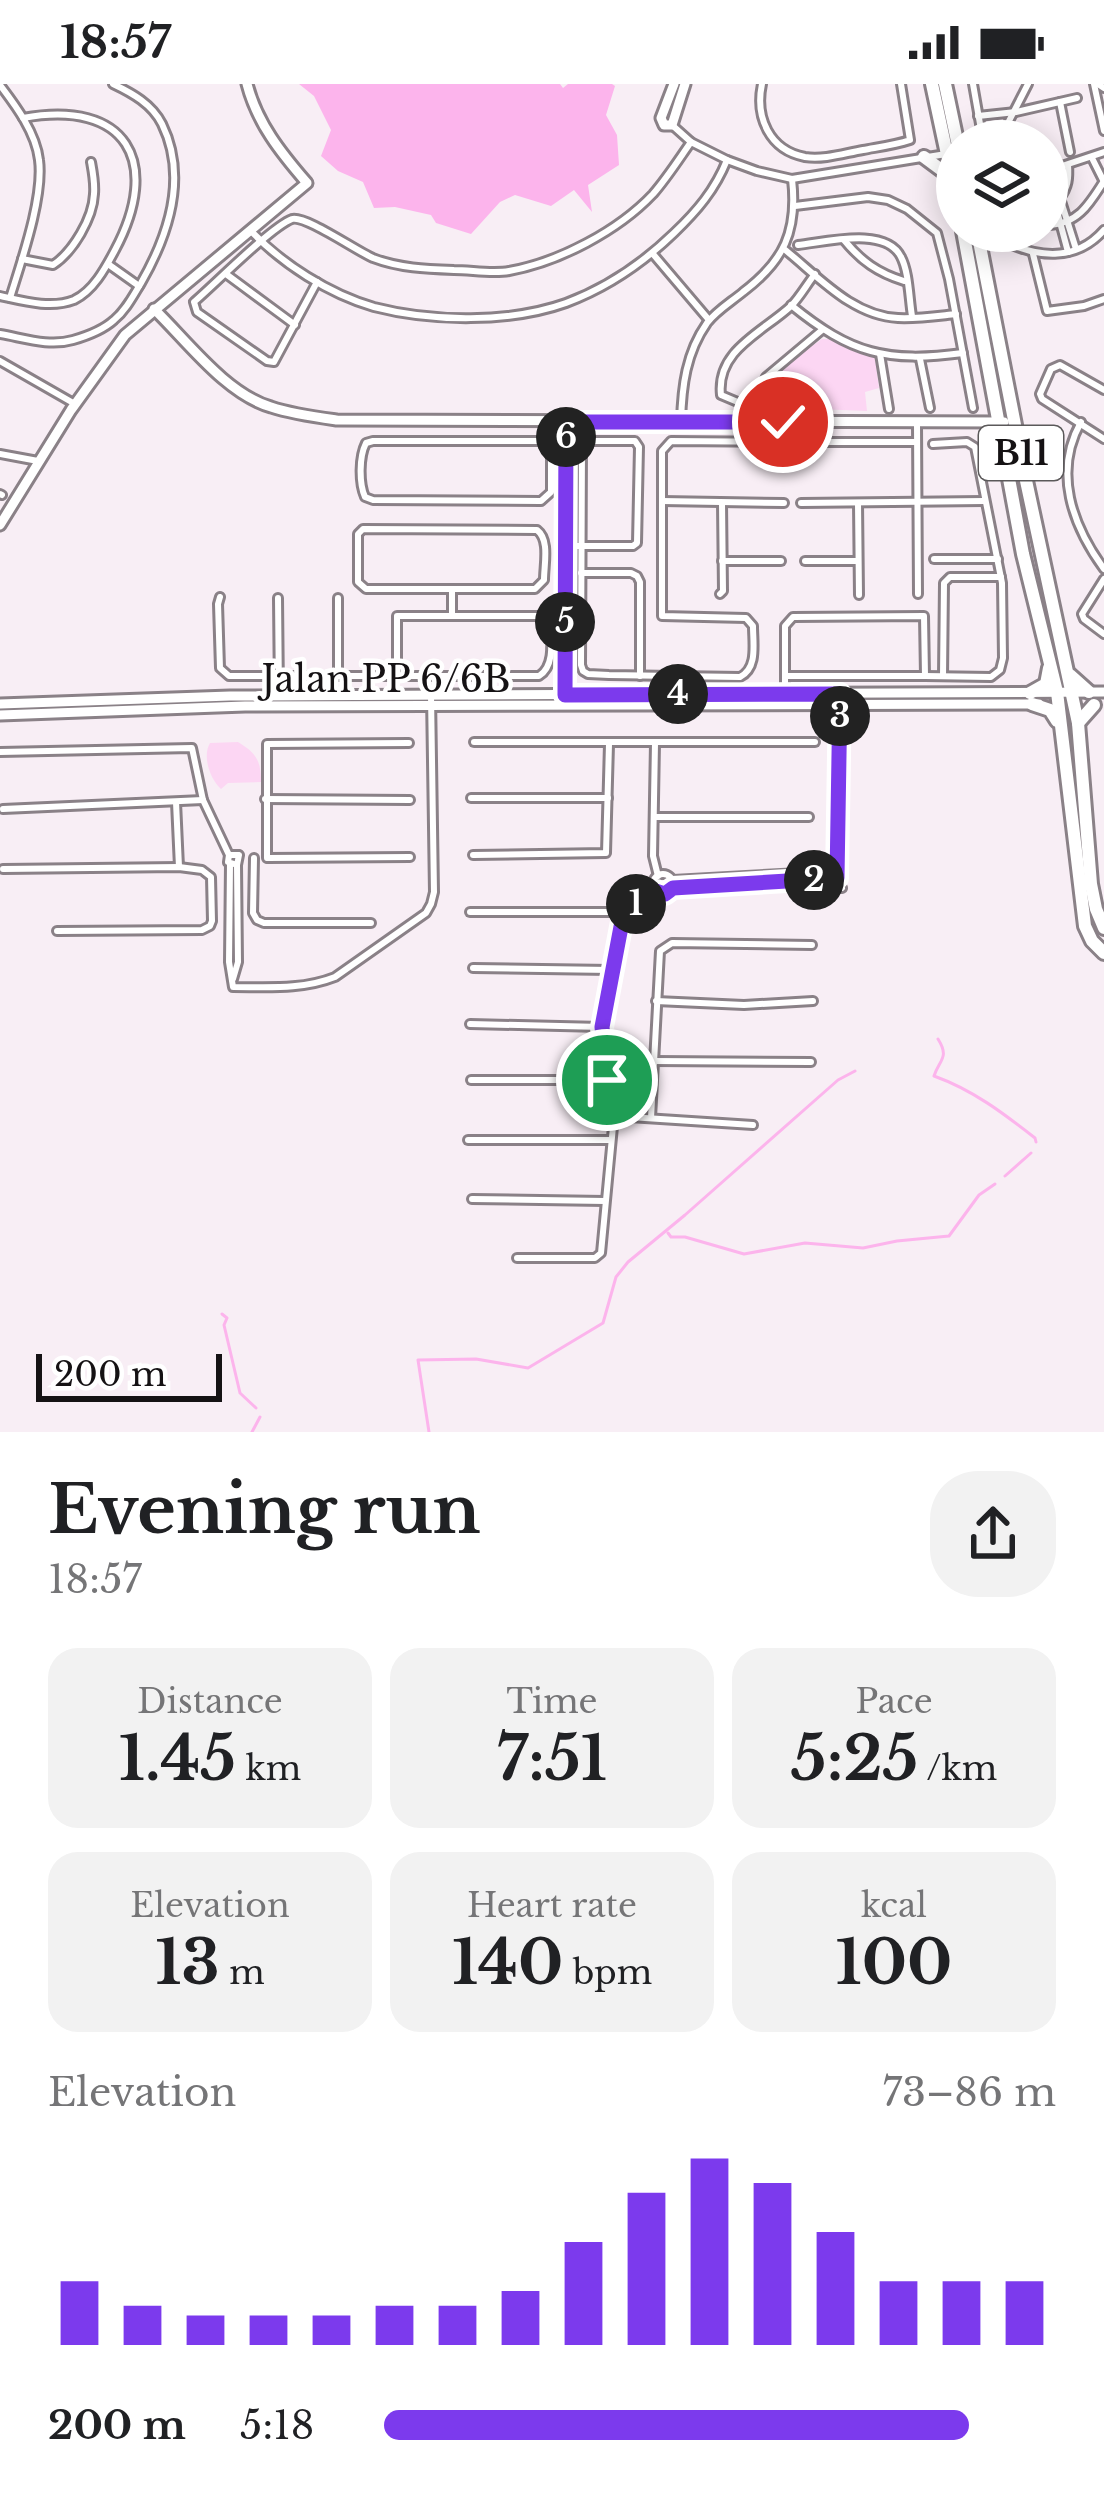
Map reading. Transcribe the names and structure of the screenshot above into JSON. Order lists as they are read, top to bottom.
{
  "streets": {
    "main road": ["B11"],
    "street": ["Jalan PP 6/6B"]
  },
  "crossings": [
    ["B11", "Jalan PP 6/6B"]
  ],
  "scale_bar": "200 m",
  "page": {
    "status": "18:57",
    "pins": [
      "6",
      "5",
      "4",
      "3",
      "2",
      "1"
    ],
    "scale": "200 m",
    "heading": ["Evening run", "18:57"],
    "stats": [
      ["Distance", "1.45 km"],
      ["Time", "7:51"],
      ["Pace", "5:25 /km"],
      ["Elevation", "13 m"],
      ["Heart rate", "140 bpm"],
      ["kcal", "100"]
    ],
    "chart": ["Elevation", "73–86 m"],
    "list": [
      {
        "name": "200 m",
        "note": "5:18"
      }
    ]
  }
}
